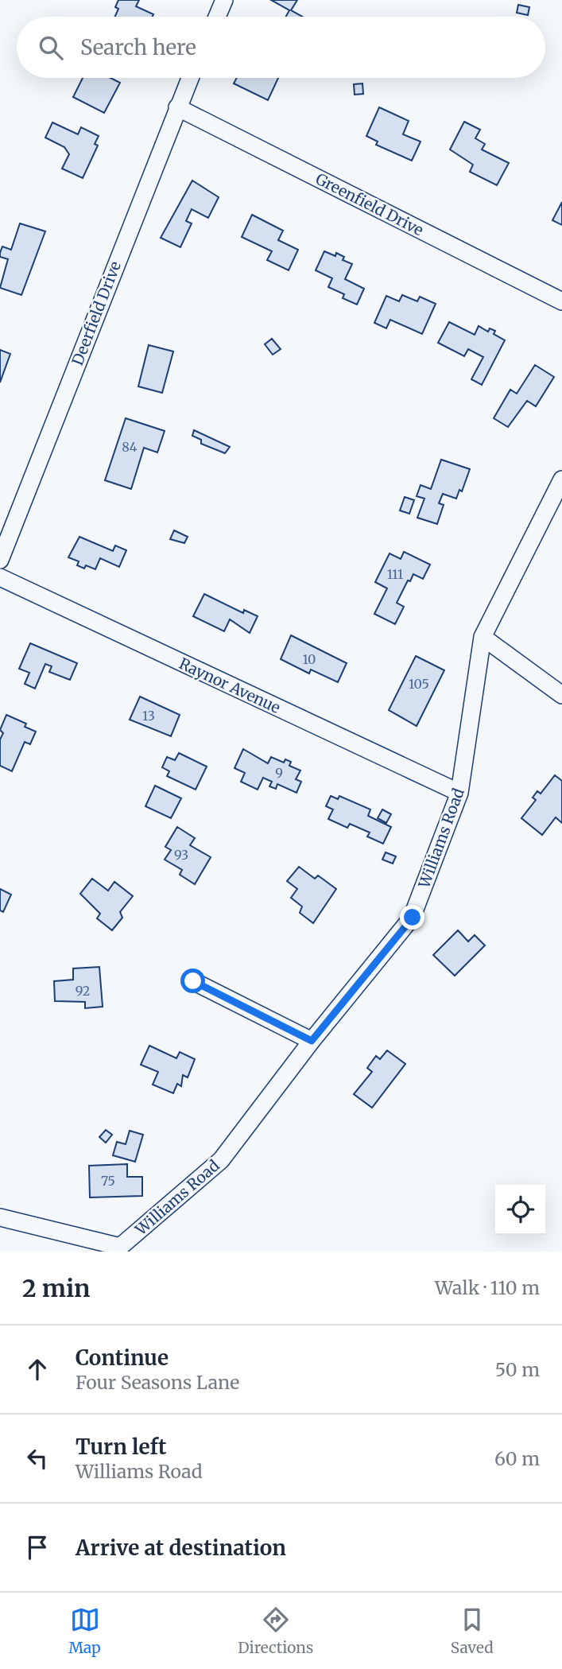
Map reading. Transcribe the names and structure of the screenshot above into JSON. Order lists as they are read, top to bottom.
{
  "streets": {
    "street": [
      "Greenfield Drive",
      "Deerfield Drive",
      "Raynor Avenue",
      "Williams Road"
    ]
  },
  "crossings": [
    ["Greenfield Drive", "Deerfield Drive"],
    ["Raynor Avenue", "Williams Road"]
  ],
  "house_numbers": [
    "84",
    "111",
    "10",
    "105",
    "13",
    "9",
    "93",
    "92",
    "75"
  ],
  "page": {
    "search": "Search here",
    "heading": ["2 min", "Walk · 110 m"],
    "list": [
      ["Continue", "Four Seasons Lane", "50 m"],
      ["Turn left", "Williams Road", "60 m"],
      "Arrive at destination"
    ],
    "nav": ["Map", "Directions", "Saved"]
  }
}
